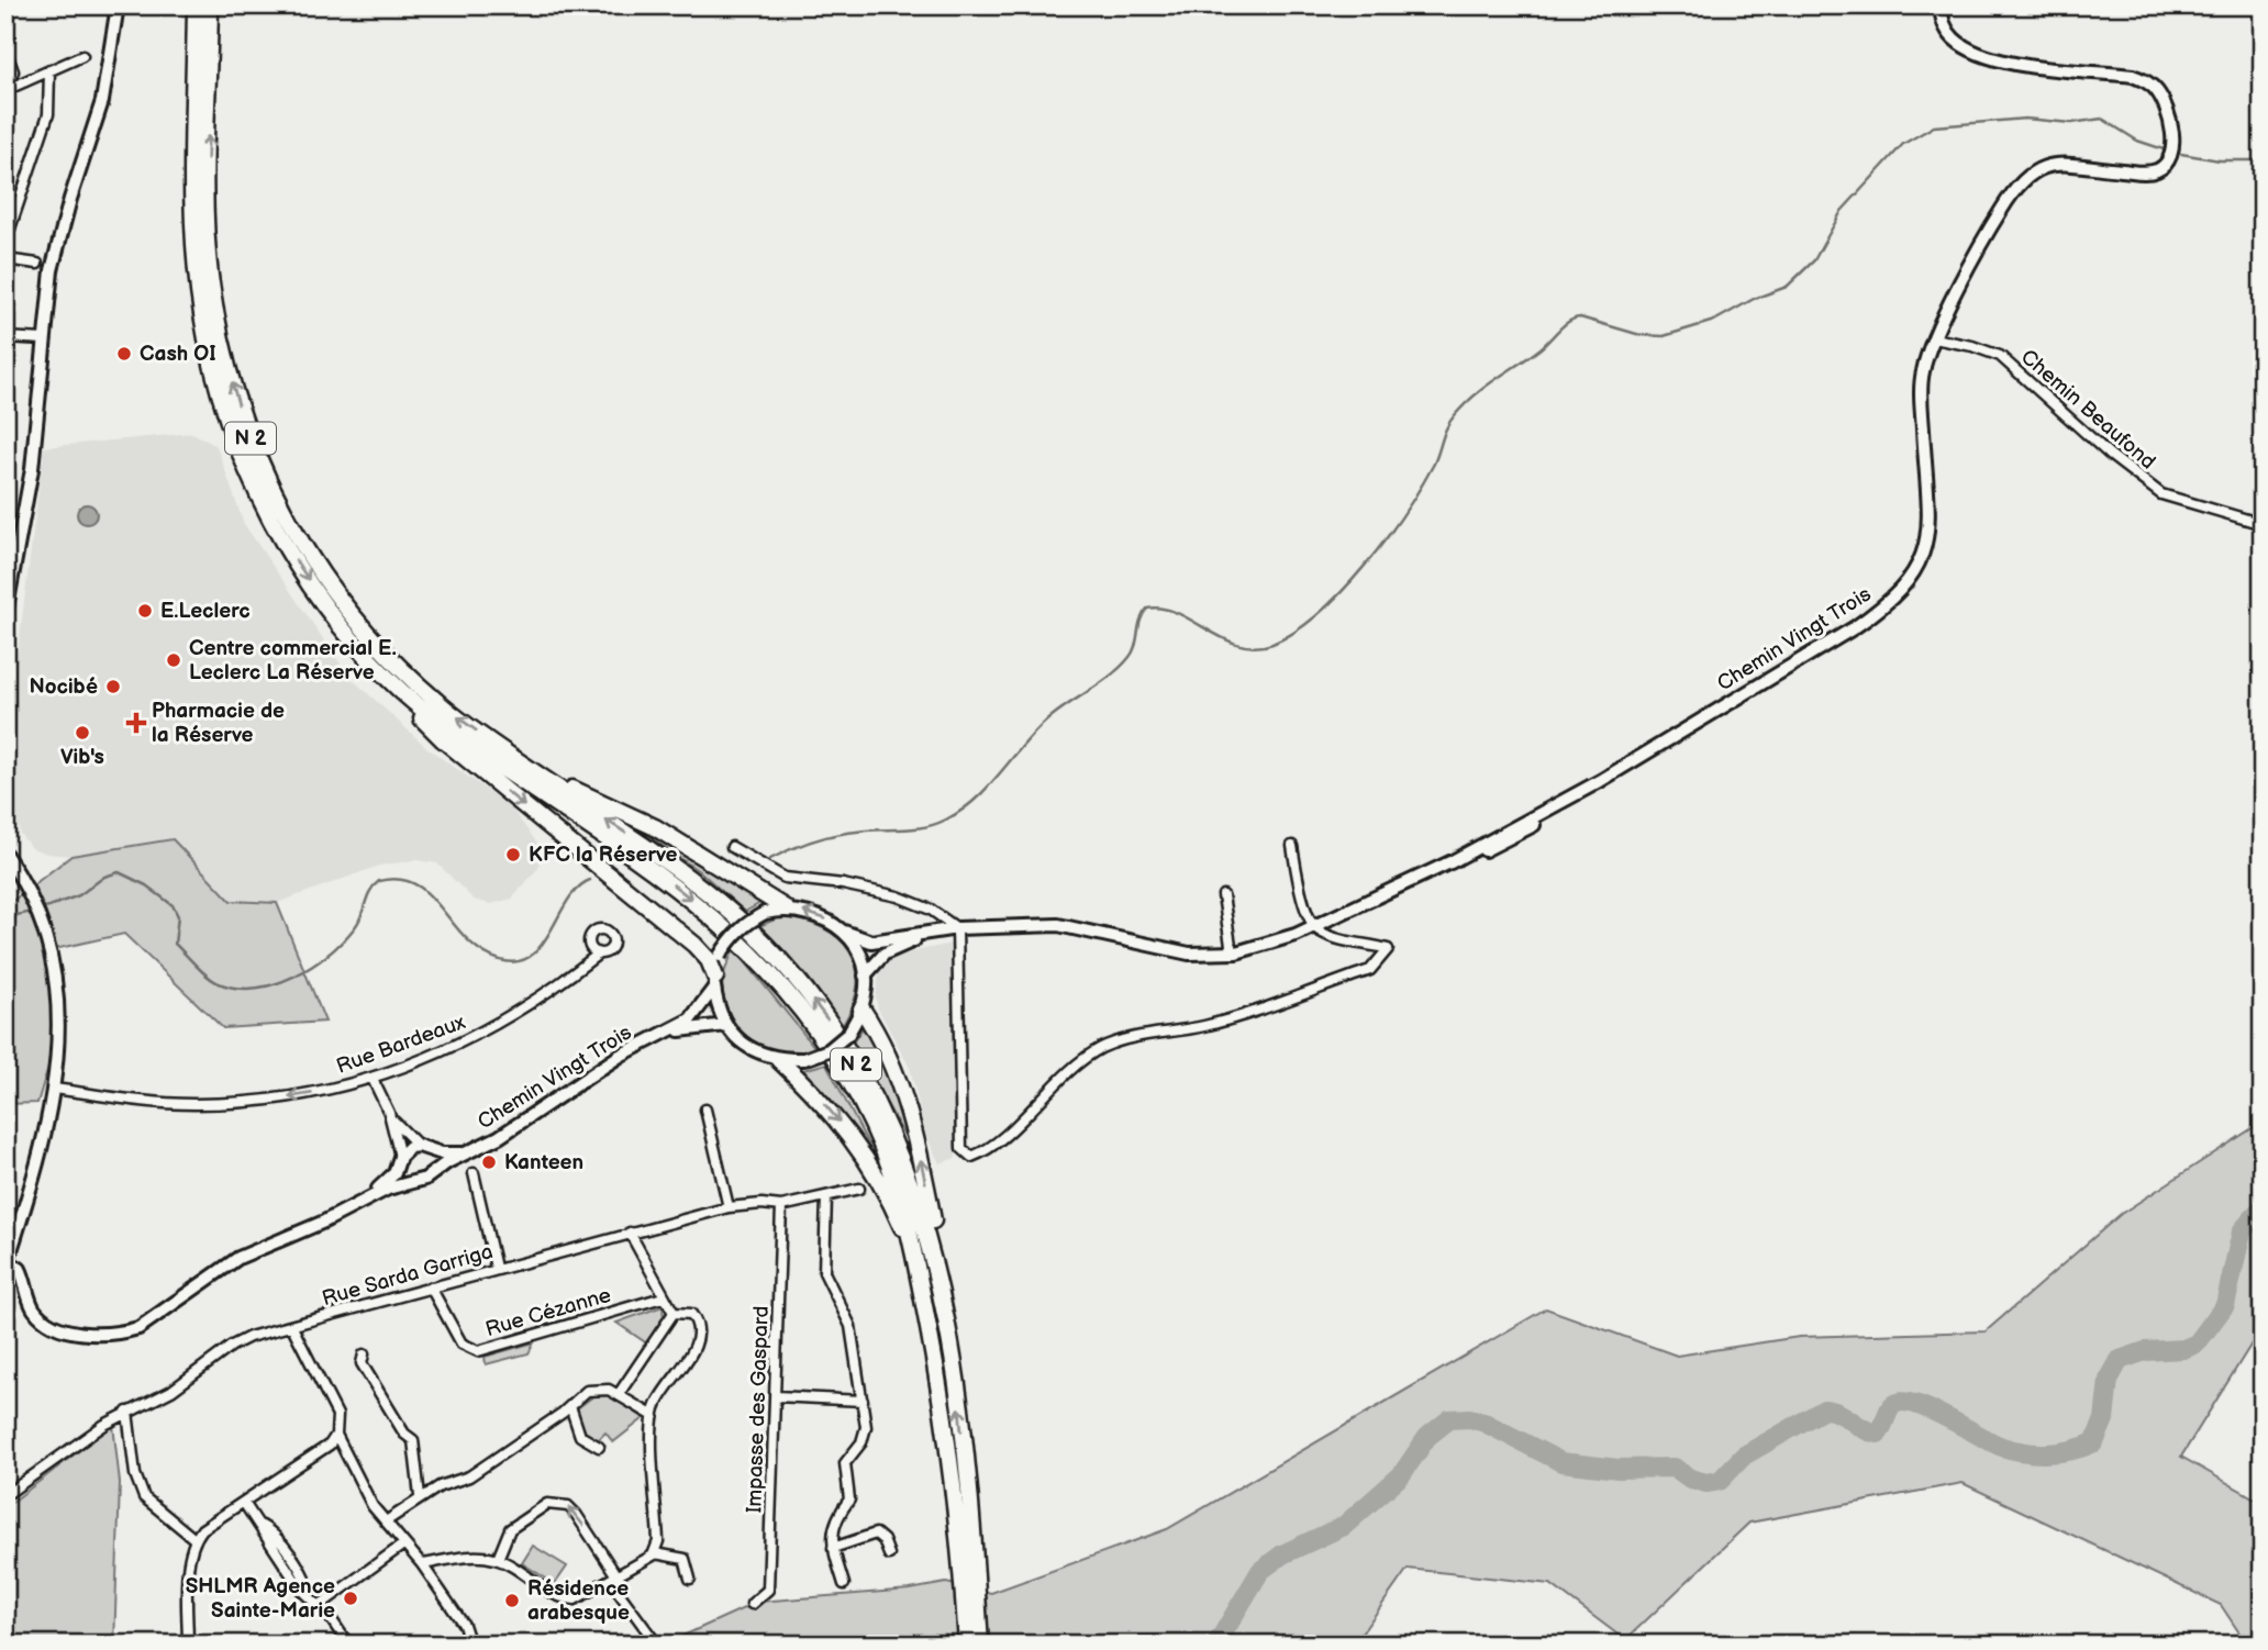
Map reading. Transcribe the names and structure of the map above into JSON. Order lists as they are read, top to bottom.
{
  "streets": {
    "highway": ["N 2"],
    "main road": ["Chemin Vingt Trois"],
    "street": [
      "Chemin Beaufond",
      "Rue Bardeaux",
      "Rue Sarda Garriga",
      "Rue Cézanne",
      "Impasse des Gaspard"
    ]
  },
  "crossings": [
    ["Chemin Beaufond", "Chemin Vingt Trois"],
    ["Rue Sarda Garriga", "Rue Cézanne"],
    ["Rue Sarda Garriga", "Impasse des Gaspard"]
  ],
  "one_way": ["Rue Bardeaux"],
  "places": {
    "other": [
      "Cash OI",
      "E.Leclerc",
      "Centre commercial E. Leclerc La Réserve",
      "Nocibé",
      "Vib's",
      "KFC la Réserve",
      "Kanteen",
      "SHLMR Agence Sainte-Marie",
      "Résidence arabesque"
    ],
    "health": ["Pharmacie de la Réserve"]
  }
}
